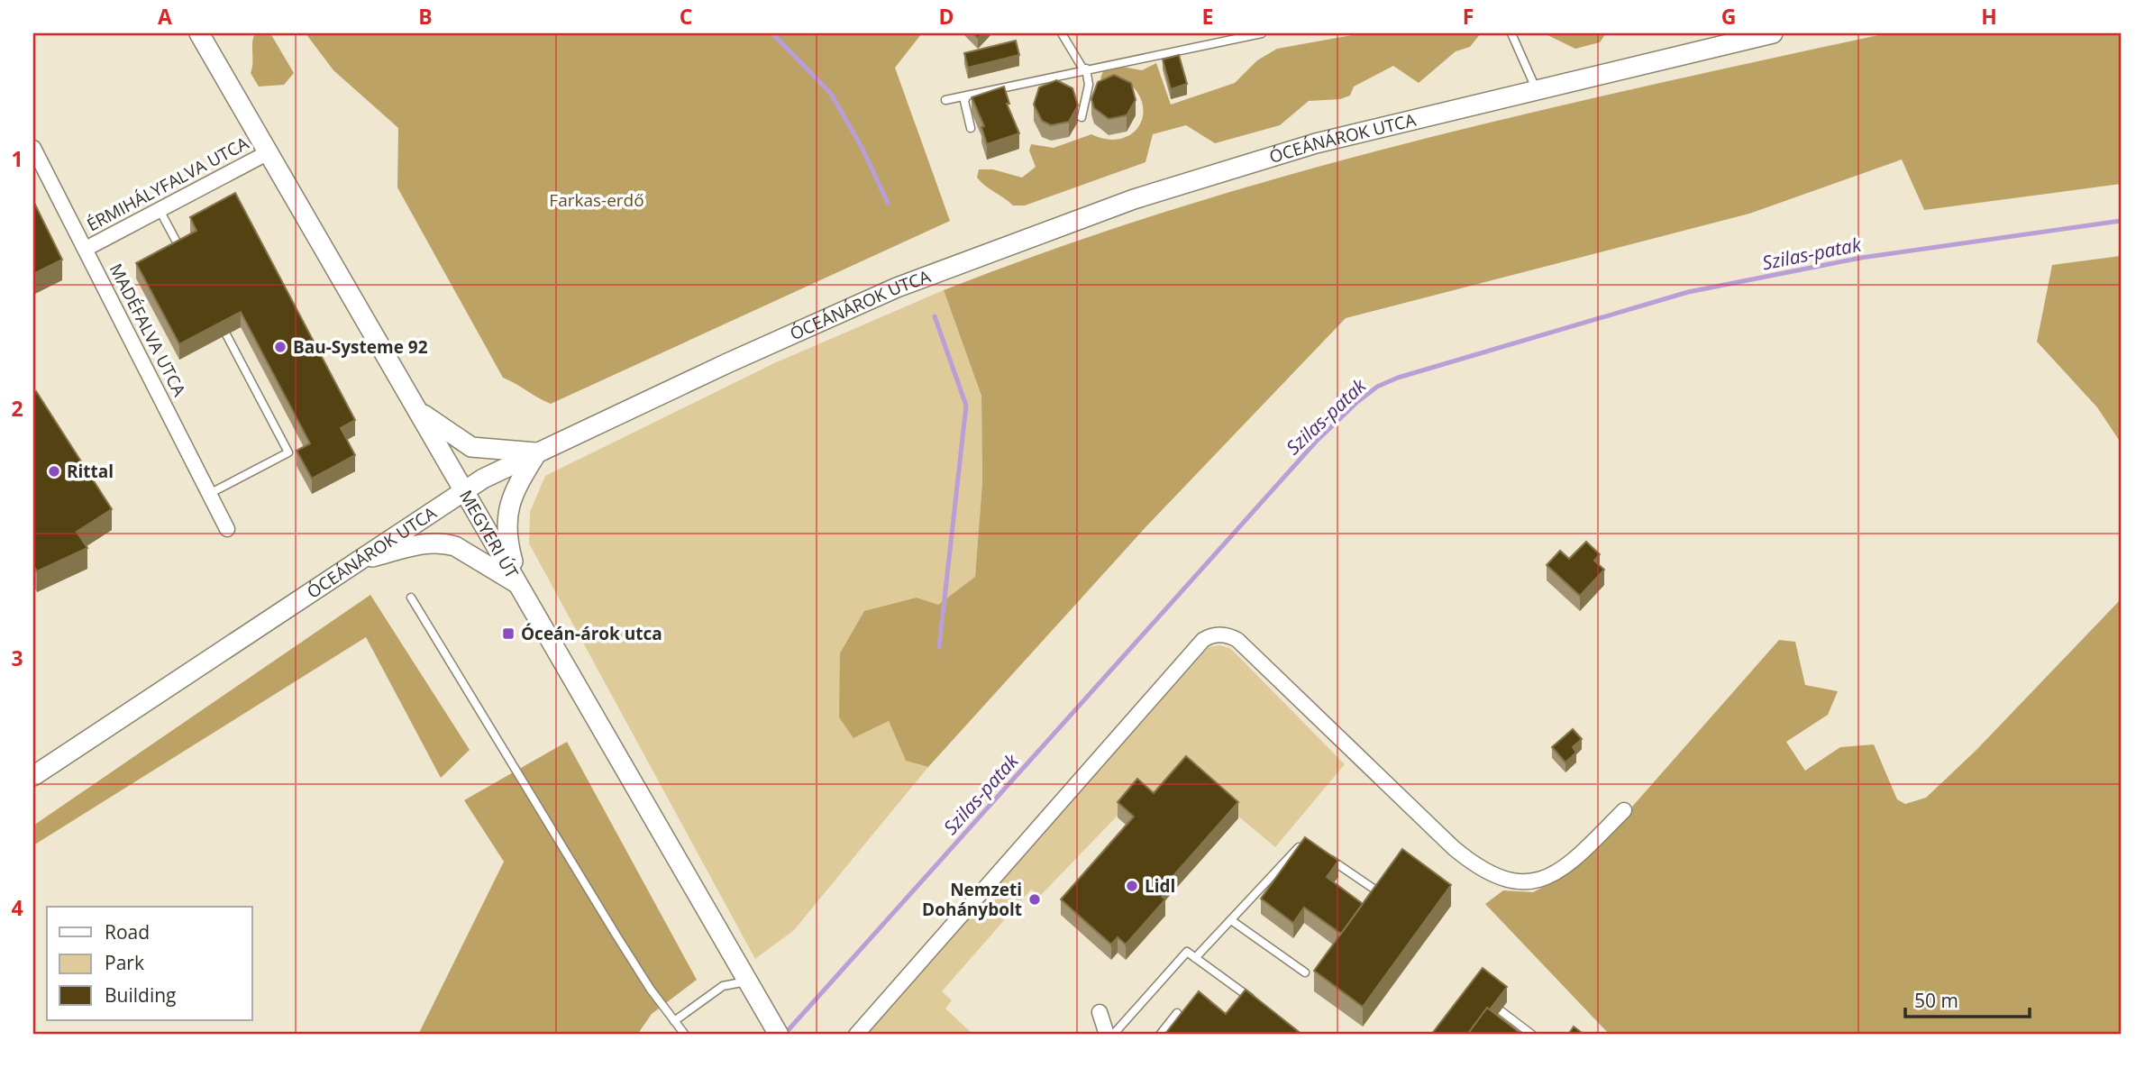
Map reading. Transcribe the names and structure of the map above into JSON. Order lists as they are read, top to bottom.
{
  "streets": {
    "street": [
      "ÓCEÁNÁROK UTCA",
      "ÉRMIHÁLYFALVA UTCA",
      "MADÉFALVA UTCA",
      "MEGYERI ÚT"
    ]
  },
  "crossings": [
    ["ÓCEÁNÁROK UTCA", "MEGYERI ÚT"],
    ["ÉRMIHÁLYFALVA UTCA", "MADÉFALVA UTCA"],
    ["ÉRMIHÁLYFALVA UTCA", "MEGYERI ÚT"]
  ],
  "water": ["Szilas-patak"],
  "parks": ["Farkas-erdő"],
  "places": {
    "other": [
      "Bau-Systeme 92",
      "Rittal",
      "Lidl",
      "Nemzeti Dohánybolt"
    ],
    "transit": ["Óceán-árok utca"]
  },
  "legend": ["Road", "Park", "Building"],
  "scale_bar": "50 m",
  "grid": {
    "columns": [
      "A",
      "B",
      "C",
      "D",
      "E",
      "F",
      "G",
      "H"
    ],
    "rows": [
      "1",
      "2",
      "3",
      "4"
    ]
  }
}
